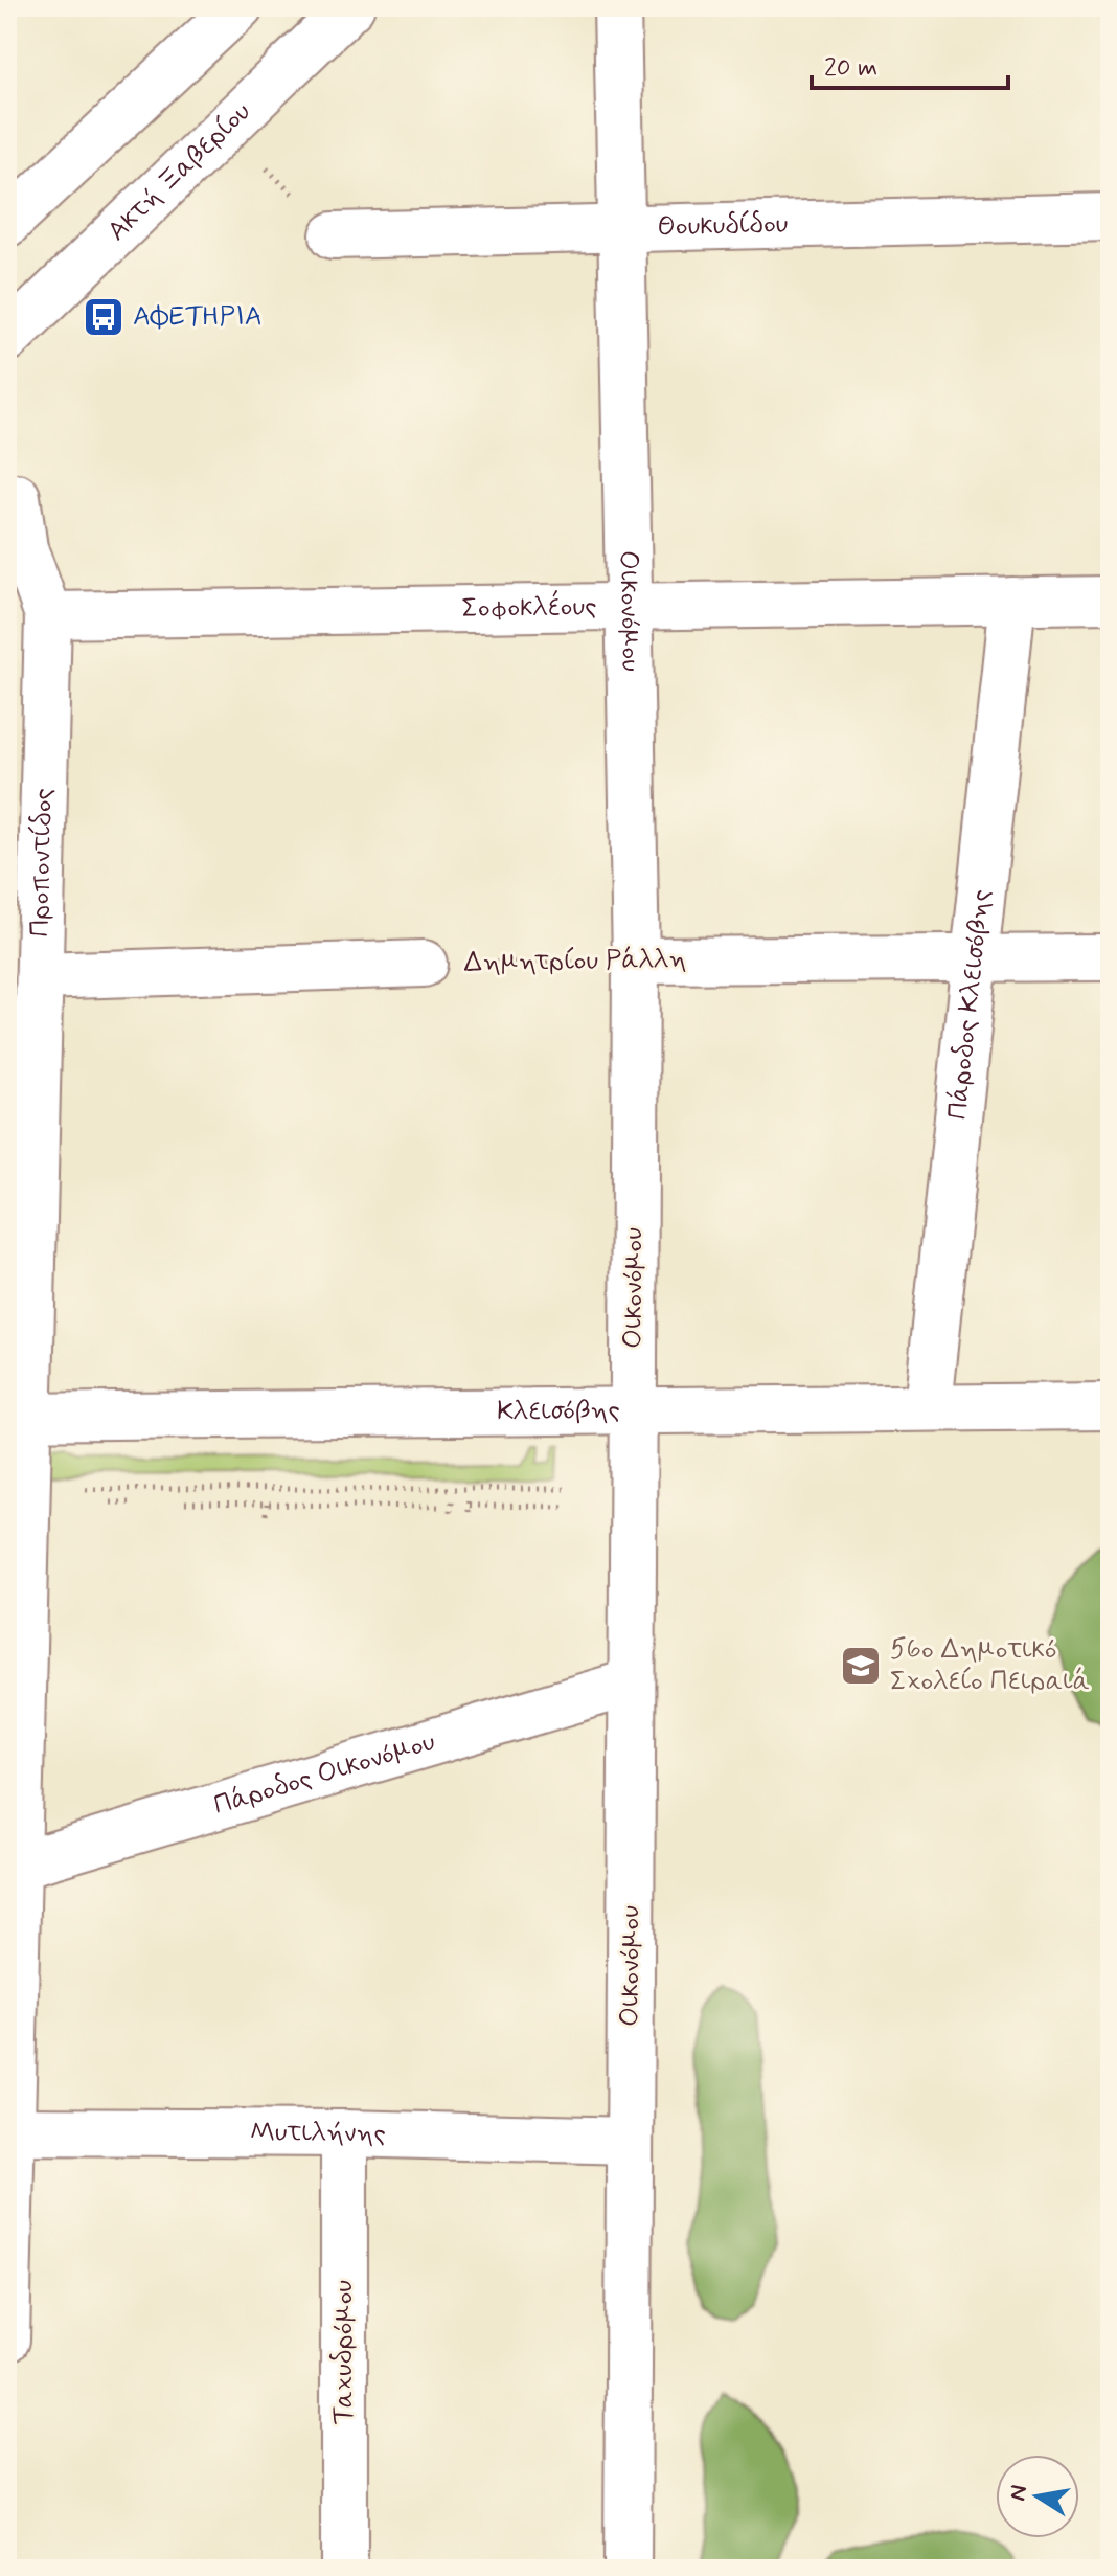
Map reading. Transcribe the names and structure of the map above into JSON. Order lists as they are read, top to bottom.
{
  "streets": {
    "street": [
      "Ακτή Ξαβερίου",
      "Θουκυδίδου",
      "Σοφοκλέους",
      "Οικονόμου",
      "Προποντίδος",
      "Δημητρίου Ράλλη",
      "Πάροδος Κλεισόβης",
      "Κλεισόβης",
      "Πάροδος Οικονόμου",
      "Μυτιλήνης",
      "Ταχυδρόμου"
    ]
  },
  "crossings": [
    ["Θουκυδίδου", "Οικονόμου"],
    ["Σοφοκλέους", "Οικονόμου"],
    ["Σοφοκλέους", "Προποντίδος"],
    ["Σοφοκλέους", "Πάροδος Κλεισόβης"],
    ["Οικονόμου", "Δημητρίου Ράλλη"],
    ["Οικονόμου", "Κλεισόβης"],
    ["Οικονόμου", "Πάροδος Οικονόμου"],
    ["Οικονόμου", "Μυτιλήνης"],
    ["Προποντίδος", "Δημητρίου Ράλλη"],
    ["Προποντίδος", "Κλεισόβης"],
    ["Προποντίδος", "Πάροδος Οικονόμου"],
    ["Προποντίδος", "Μυτιλήνης"],
    ["Δημητρίου Ράλλη", "Πάροδος Κλεισόβης"],
    ["Πάροδος Κλεισόβης", "Κλεισόβης"],
    ["Μυτιλήνης", "Ταχυδρόμου"]
  ],
  "places": {
    "bus stop": ["ΑΦΕΤΗΡΙΑ"],
    "school or university": ["56ο Δημοτικό Σχολείο Πειραιά"]
  },
  "scale_bar": "20 m",
  "north": "left"
}
